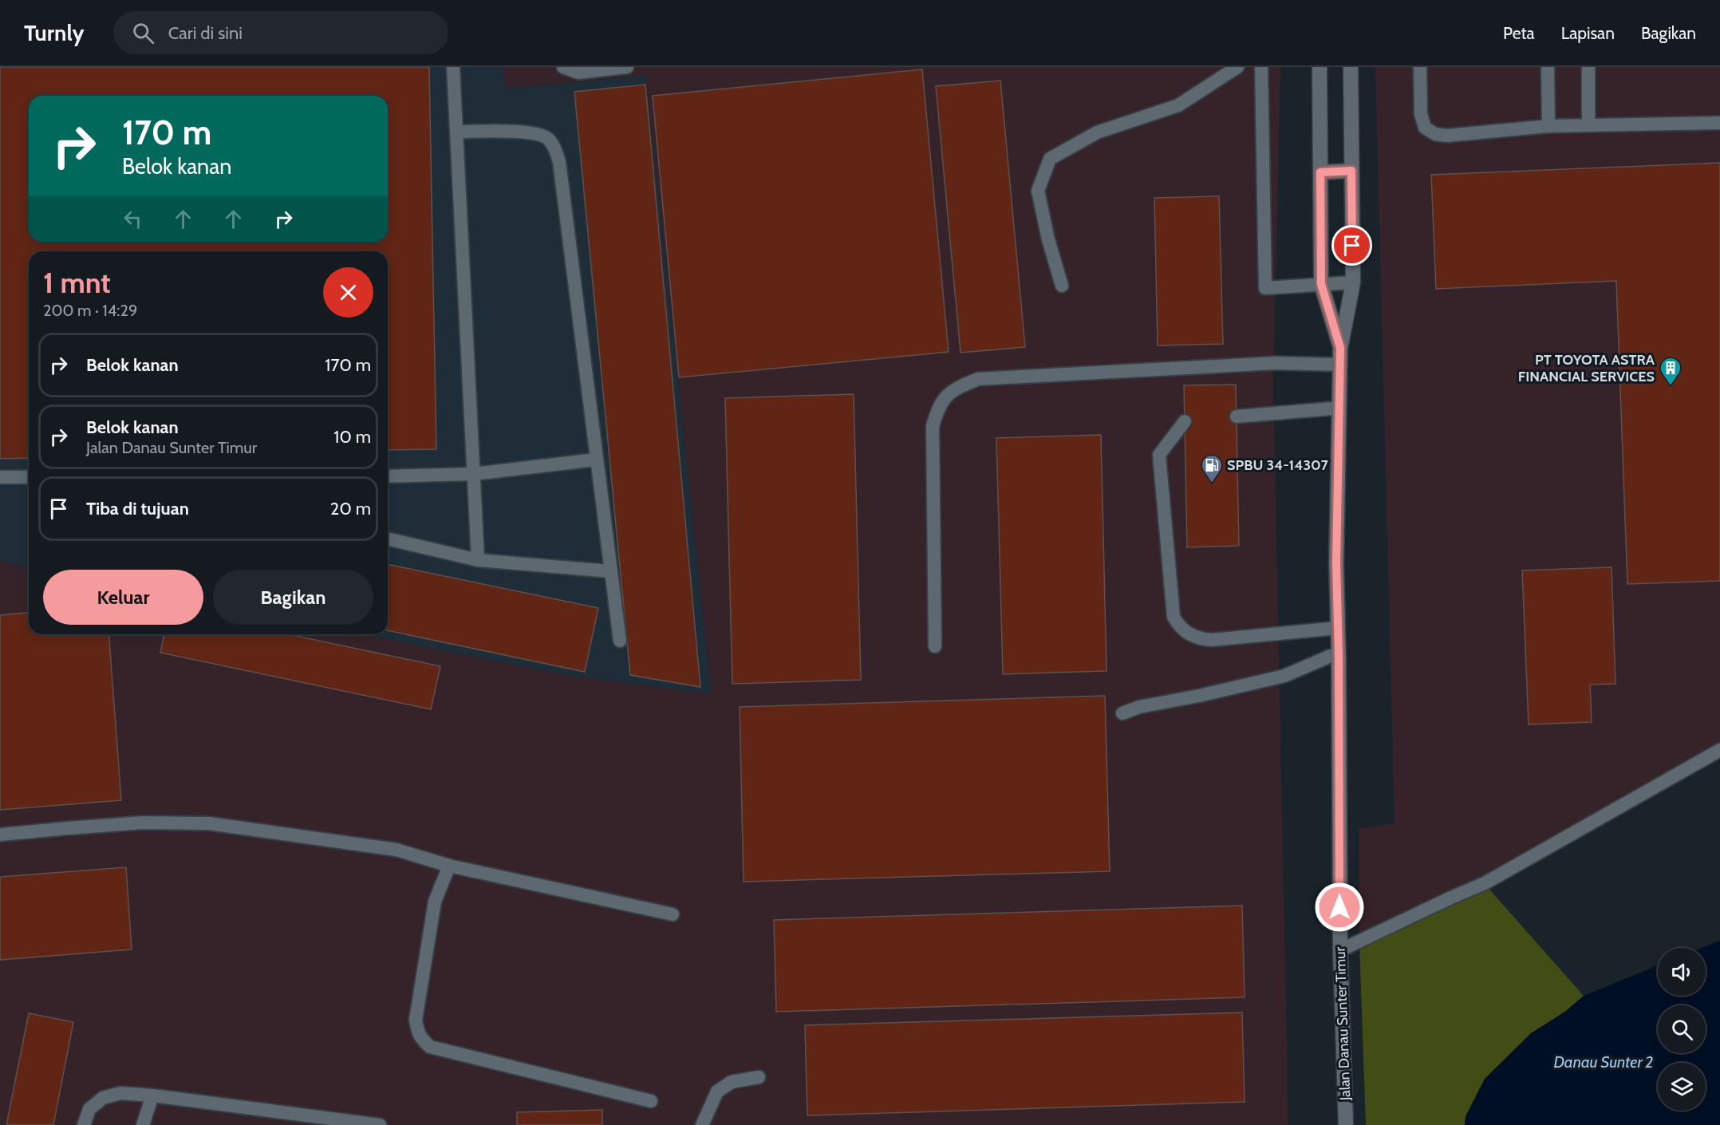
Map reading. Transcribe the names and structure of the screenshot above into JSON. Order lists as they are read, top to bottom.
{
  "streets": {
    "main road": ["Jalan Danau Sunter Timur"]
  },
  "water": ["Danau Sunter 2"],
  "places": {
    "building": ["PT TOYOTA ASTRA FINANCIAL SERVICES"],
    "fuel station": ["SPBU 34-14307"]
  },
  "page": {
    "header": "Turnly",
    "search": "Cari di sini",
    "nav": ["Peta", "Lapisan", "Bagikan"],
    "turn": ["170 m", "Belok kanan"],
    "heading": ["1 mnt", "200 m · 14:29"],
    "list": [
      {
        "name": "Belok kanan",
        "value": "170 m"
      },
      {
        "name": "Belok kanan",
        "note": "Jalan Danau Sunter Timur",
        "value": "10 m"
      },
      {
        "name": "Tiba di tujuan",
        "value": "20 m"
      }
    ],
    "buttons": ["Keluar", "Bagikan"]
  }
}
